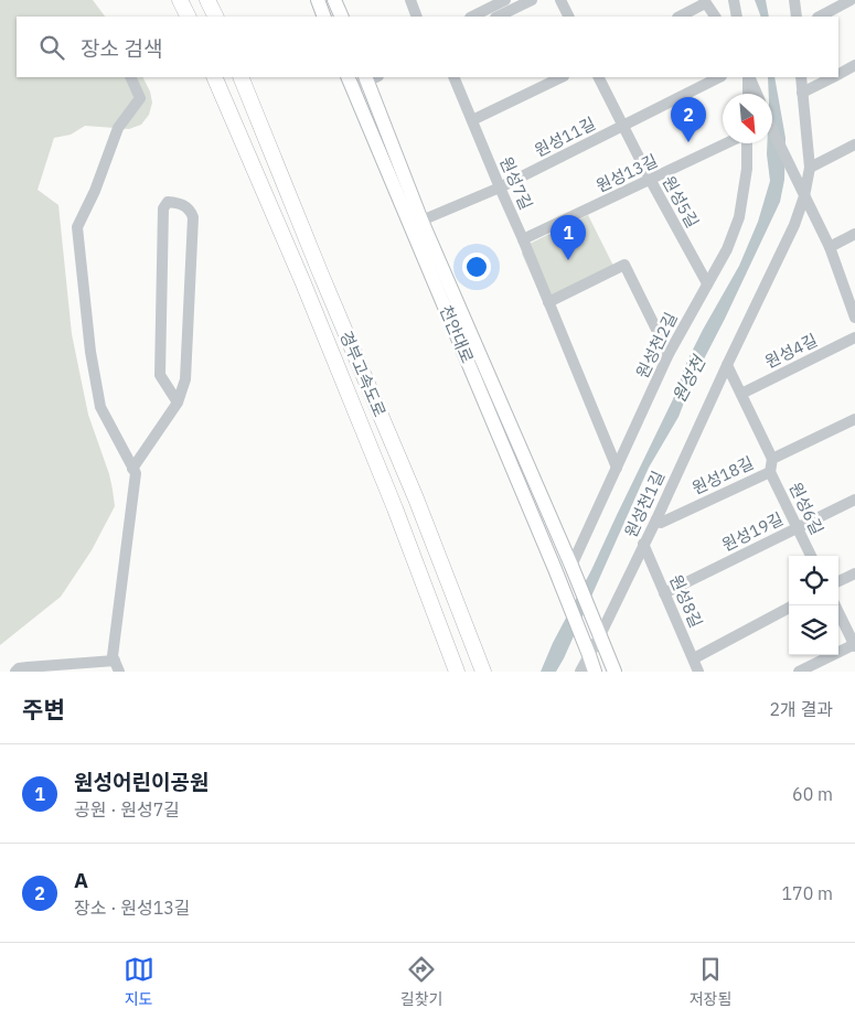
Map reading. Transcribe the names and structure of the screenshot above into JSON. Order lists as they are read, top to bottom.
{
  "streets": {
    "highway": ["경부고속도로"],
    "main road": ["천안대로"],
    "street": [
      "원성11길",
      "원성13길",
      "원성7길",
      "원성5길",
      "원성천2길",
      "원성4길",
      "원성18길",
      "원성천1길",
      "원성6길",
      "원성19길",
      "원성8길"
    ]
  },
  "crossings": [
    ["원성11길", "원성7길"],
    ["원성11길", "원성5길"],
    ["원성11길", "천안대로"],
    ["원성13길", "원성7길"],
    ["원성13길", "원성5길"],
    ["원성7길", "원성천2길"],
    ["원성5길", "원성천2길"],
    ["천안대로", "원성천2길"],
    ["천안대로", "원성천1길"],
    ["원성18길", "원성천1길"],
    ["원성18길", "원성6길"],
    ["원성천1길", "원성8길"],
    ["원성6길", "원성19길"],
    ["원성19길", "원성8길"]
  ],
  "water": ["원성천"],
  "north": "bottom right",
  "page": {
    "search": "장소 검색",
    "pins": ["2", "1"],
    "heading": ["주변", "2개 결과"],
    "list": [
      {
        "mark": "1",
        "name": "원성어린이공원",
        "note": "공원 · 원성7길",
        "value": "60 m"
      },
      {
        "mark": "2",
        "name": "A",
        "note": "장소 · 원성13길",
        "value": "170 m"
      }
    ],
    "nav": ["지도", "길찾기", "저장됨"]
  }
}
